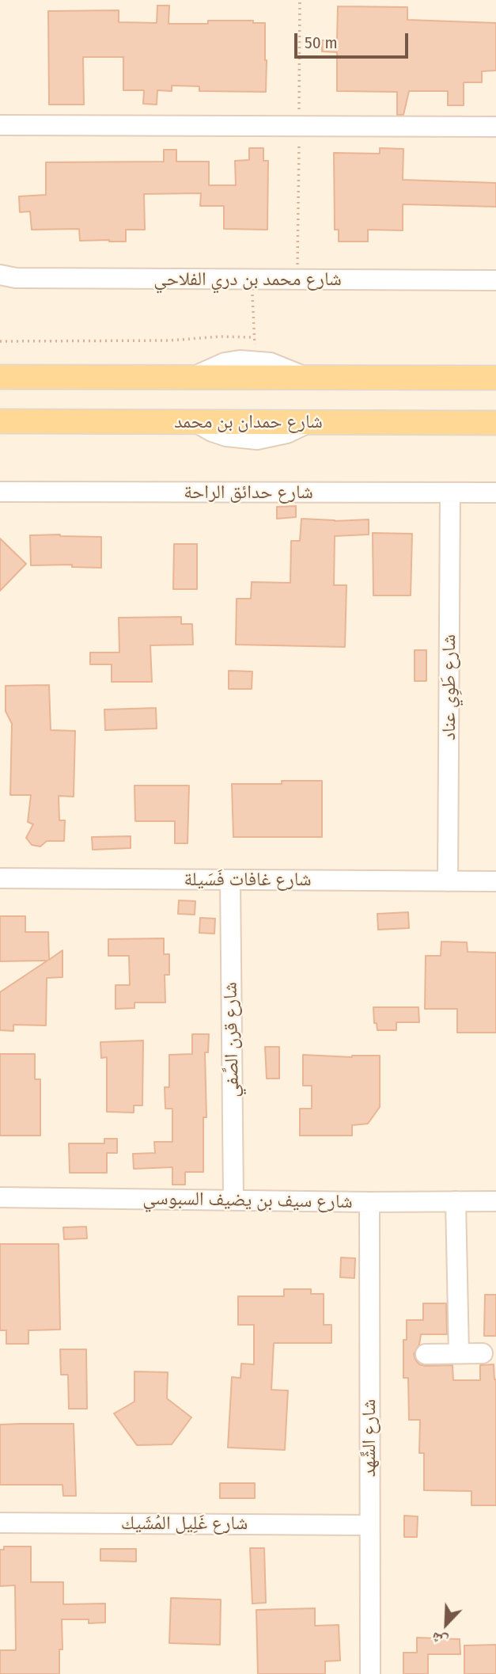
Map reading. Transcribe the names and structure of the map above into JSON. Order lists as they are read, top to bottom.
{
  "streets": {
    "main road": ["شارع حمدان بن محمد"],
    "street": [
      "شارع محمد بن دري الفلاحي",
      "شارع حدائق الراحة",
      "شارع طَوِي عناد",
      "شارع غافات فَسَيلة",
      "شارع قرن الصَّفي",
      "شارع سيف بن يضيف السبوسي",
      "شارع الشَّهد",
      "شارع غَلِيل المُشَيك"
    ]
  },
  "crossings": [
    ["شارع حدائق الراحة", "شارع طَوِي عناد"],
    ["شارع طَوِي عناد", "شارع غافات فَسَيلة"],
    ["شارع غافات فَسَيلة", "شارع قرن الصَّفي"],
    ["شارع قرن الصَّفي", "شارع سيف بن يضيف السبوسي"],
    ["شارع سيف بن يضيف السبوسي", "شارع الشَّهد"],
    ["شارع الشَّهد", "شارع غَلِيل المُشَيك"]
  ],
  "scale_bar": "50 m",
  "north": "bottom left"
}
